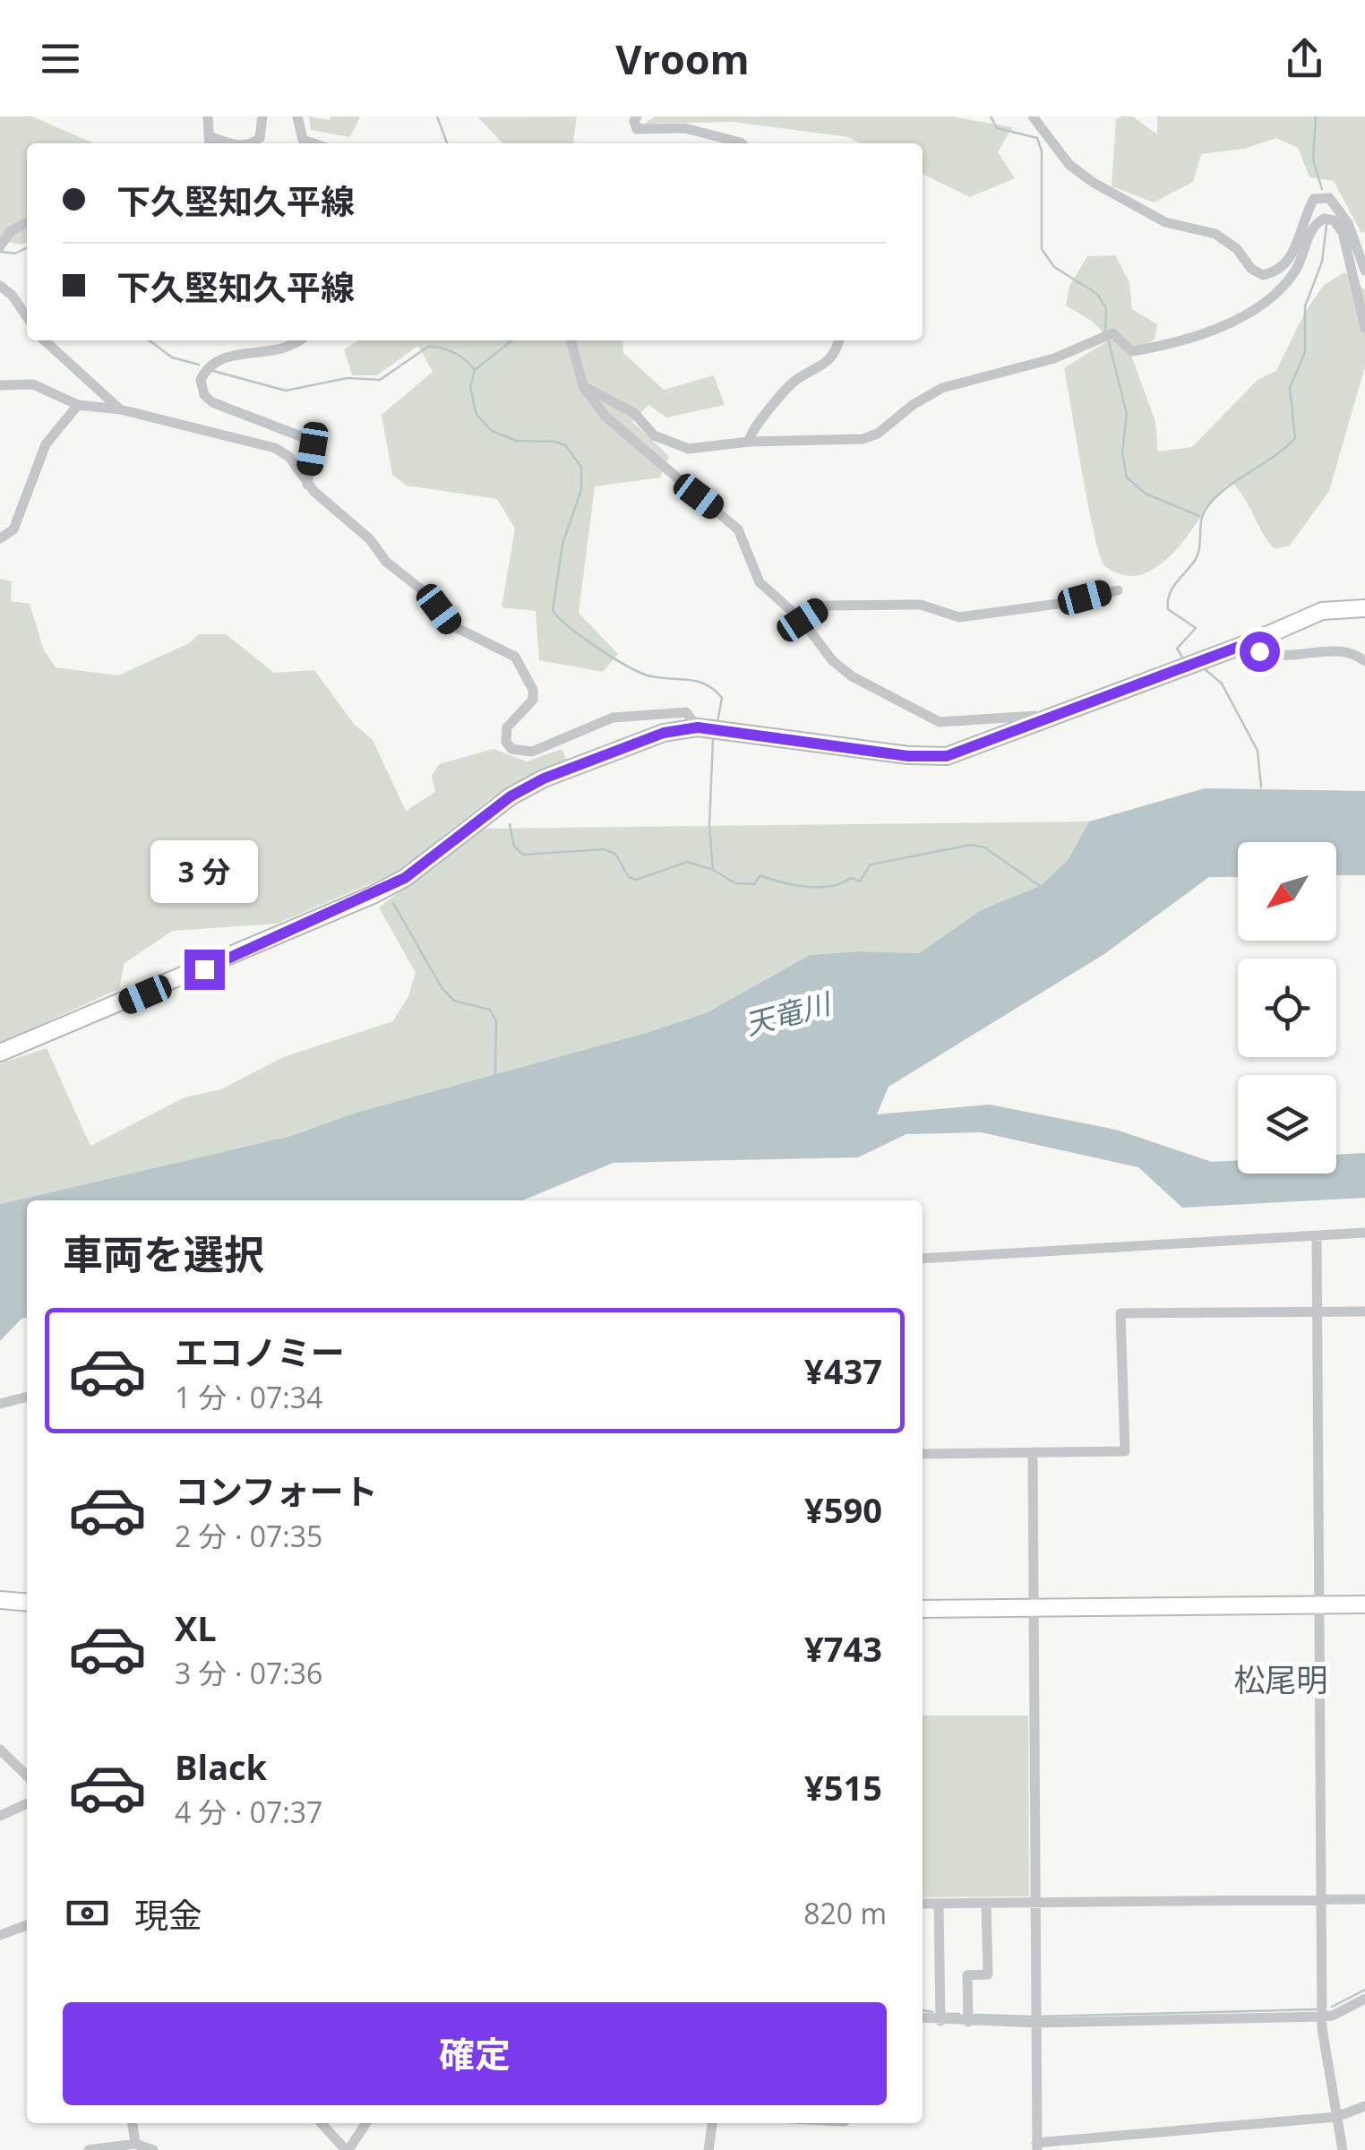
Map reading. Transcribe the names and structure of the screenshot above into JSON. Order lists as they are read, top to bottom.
{
  "districts": ["松尾明"],
  "water": ["天竜川"],
  "north": "bottom left",
  "page": {
    "header": "Vroom",
    "banner": ["下久堅知久平線", "下久堅知久平線"],
    "bubble": "3 分",
    "heading": "車両を選択",
    "list": [
      {
        "name": "エコノミー",
        "note": "1 分 · 07:34",
        "value": "¥437"
      },
      {
        "name": "コンフォート",
        "note": "2 分 · 07:35",
        "value": "¥590"
      },
      {
        "name": "XL",
        "note": "3 分 · 07:36",
        "value": "¥743"
      },
      {
        "name": "Black",
        "note": "4 分 · 07:37",
        "value": "¥515"
      }
    ],
    "pay": ["現金", "820 m"],
    "buttons": "確定"
  }
}
